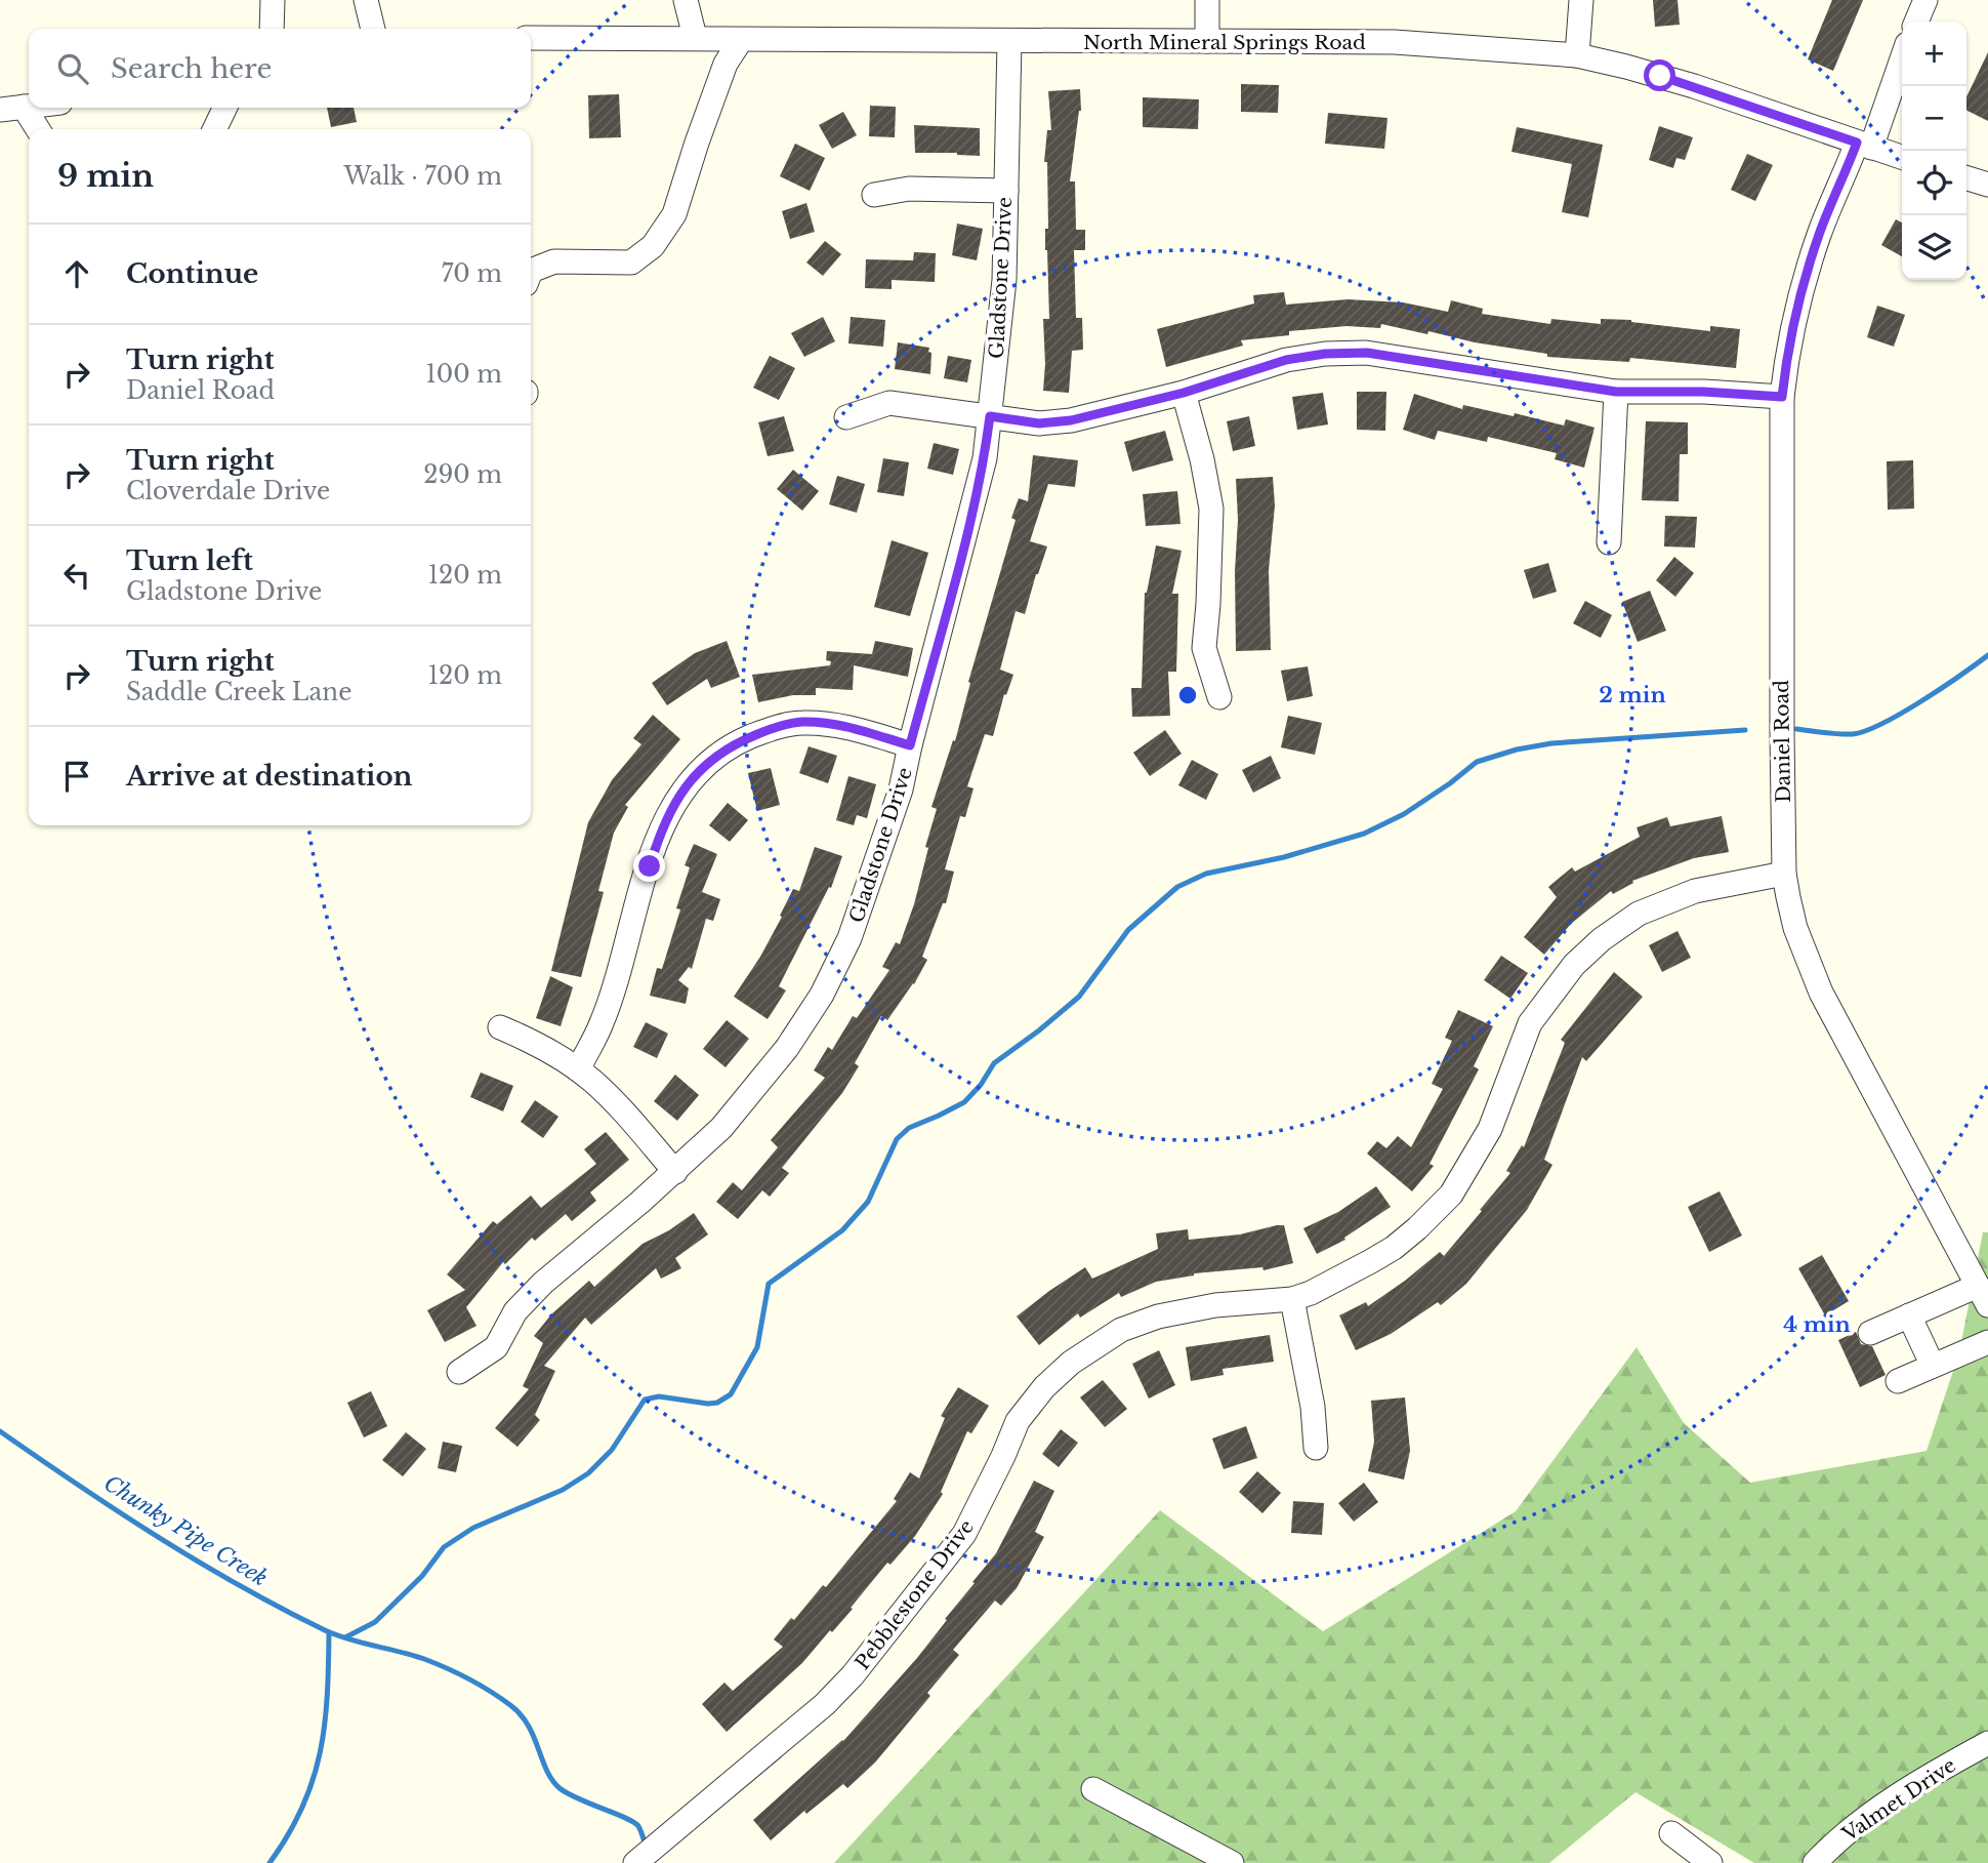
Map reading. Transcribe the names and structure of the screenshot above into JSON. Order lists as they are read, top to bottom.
{
  "streets": {
    "street": [
      "North Mineral Springs Road",
      "Gladstone Drive",
      "Daniel Road",
      "Pebblestone Drive",
      "Valmet Drive"
    ]
  },
  "crossings": [
    ["North Mineral Springs Road", "Gladstone Drive"],
    ["North Mineral Springs Road", "Daniel Road"],
    ["Daniel Road", "Pebblestone Drive"]
  ],
  "water": ["Chunky Pipe Creek"],
  "page": {
    "map_buttons": ["+", "−"],
    "search": "Search here",
    "heading": ["9 min", "Walk · 700 m"],
    "list": [
      ["Continue", "70 m"],
      ["Turn right", "Daniel Road", "100 m"],
      ["Turn right", "Cloverdale Drive", "290 m"],
      ["Turn left", "Gladstone Drive", "120 m"],
      ["Turn right", "Saddle Creek Lane", "120 m"],
      "Arrive at destination"
    ]
  },
  "rings": ["2 min", "4 min"]
}
